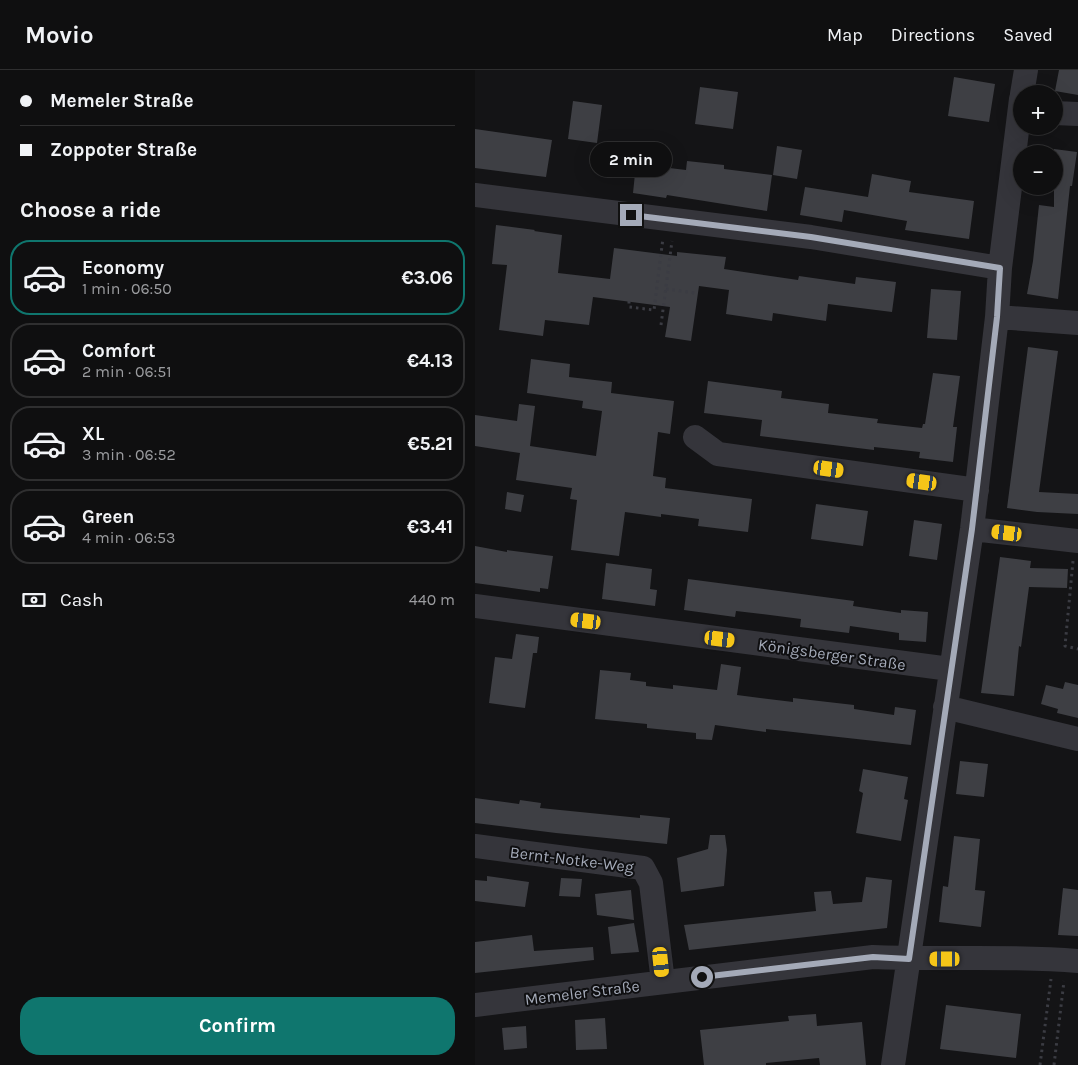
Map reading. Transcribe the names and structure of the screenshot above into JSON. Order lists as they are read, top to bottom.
{
  "streets": {
    "street": ["Königsberger Straße", "Bernt-Notke-Weg", "Memeler Straße"]
  },
  "crossings": [
    ["Bernt-Notke-Weg", "Memeler Straße"]
  ],
  "page": {
    "header": "Movio",
    "nav": ["Map", "Directions", "Saved"],
    "banner": ["Memeler Straße", "Zoppoter Straße"],
    "map_buttons": ["+", "−"],
    "bubble": "2 min",
    "heading": "Choose a ride",
    "list": [
      {
        "name": "Economy",
        "note": "1 min · 06:50",
        "value": "€3.06"
      },
      {
        "name": "Comfort",
        "note": "2 min · 06:51",
        "value": "€4.13"
      },
      {
        "name": "XL",
        "note": "3 min · 06:52",
        "value": "€5.21"
      },
      {
        "name": "Green",
        "note": "4 min · 06:53",
        "value": "€3.41"
      }
    ],
    "pay": ["Cash", "440 m"],
    "buttons": "Confirm"
  }
}
